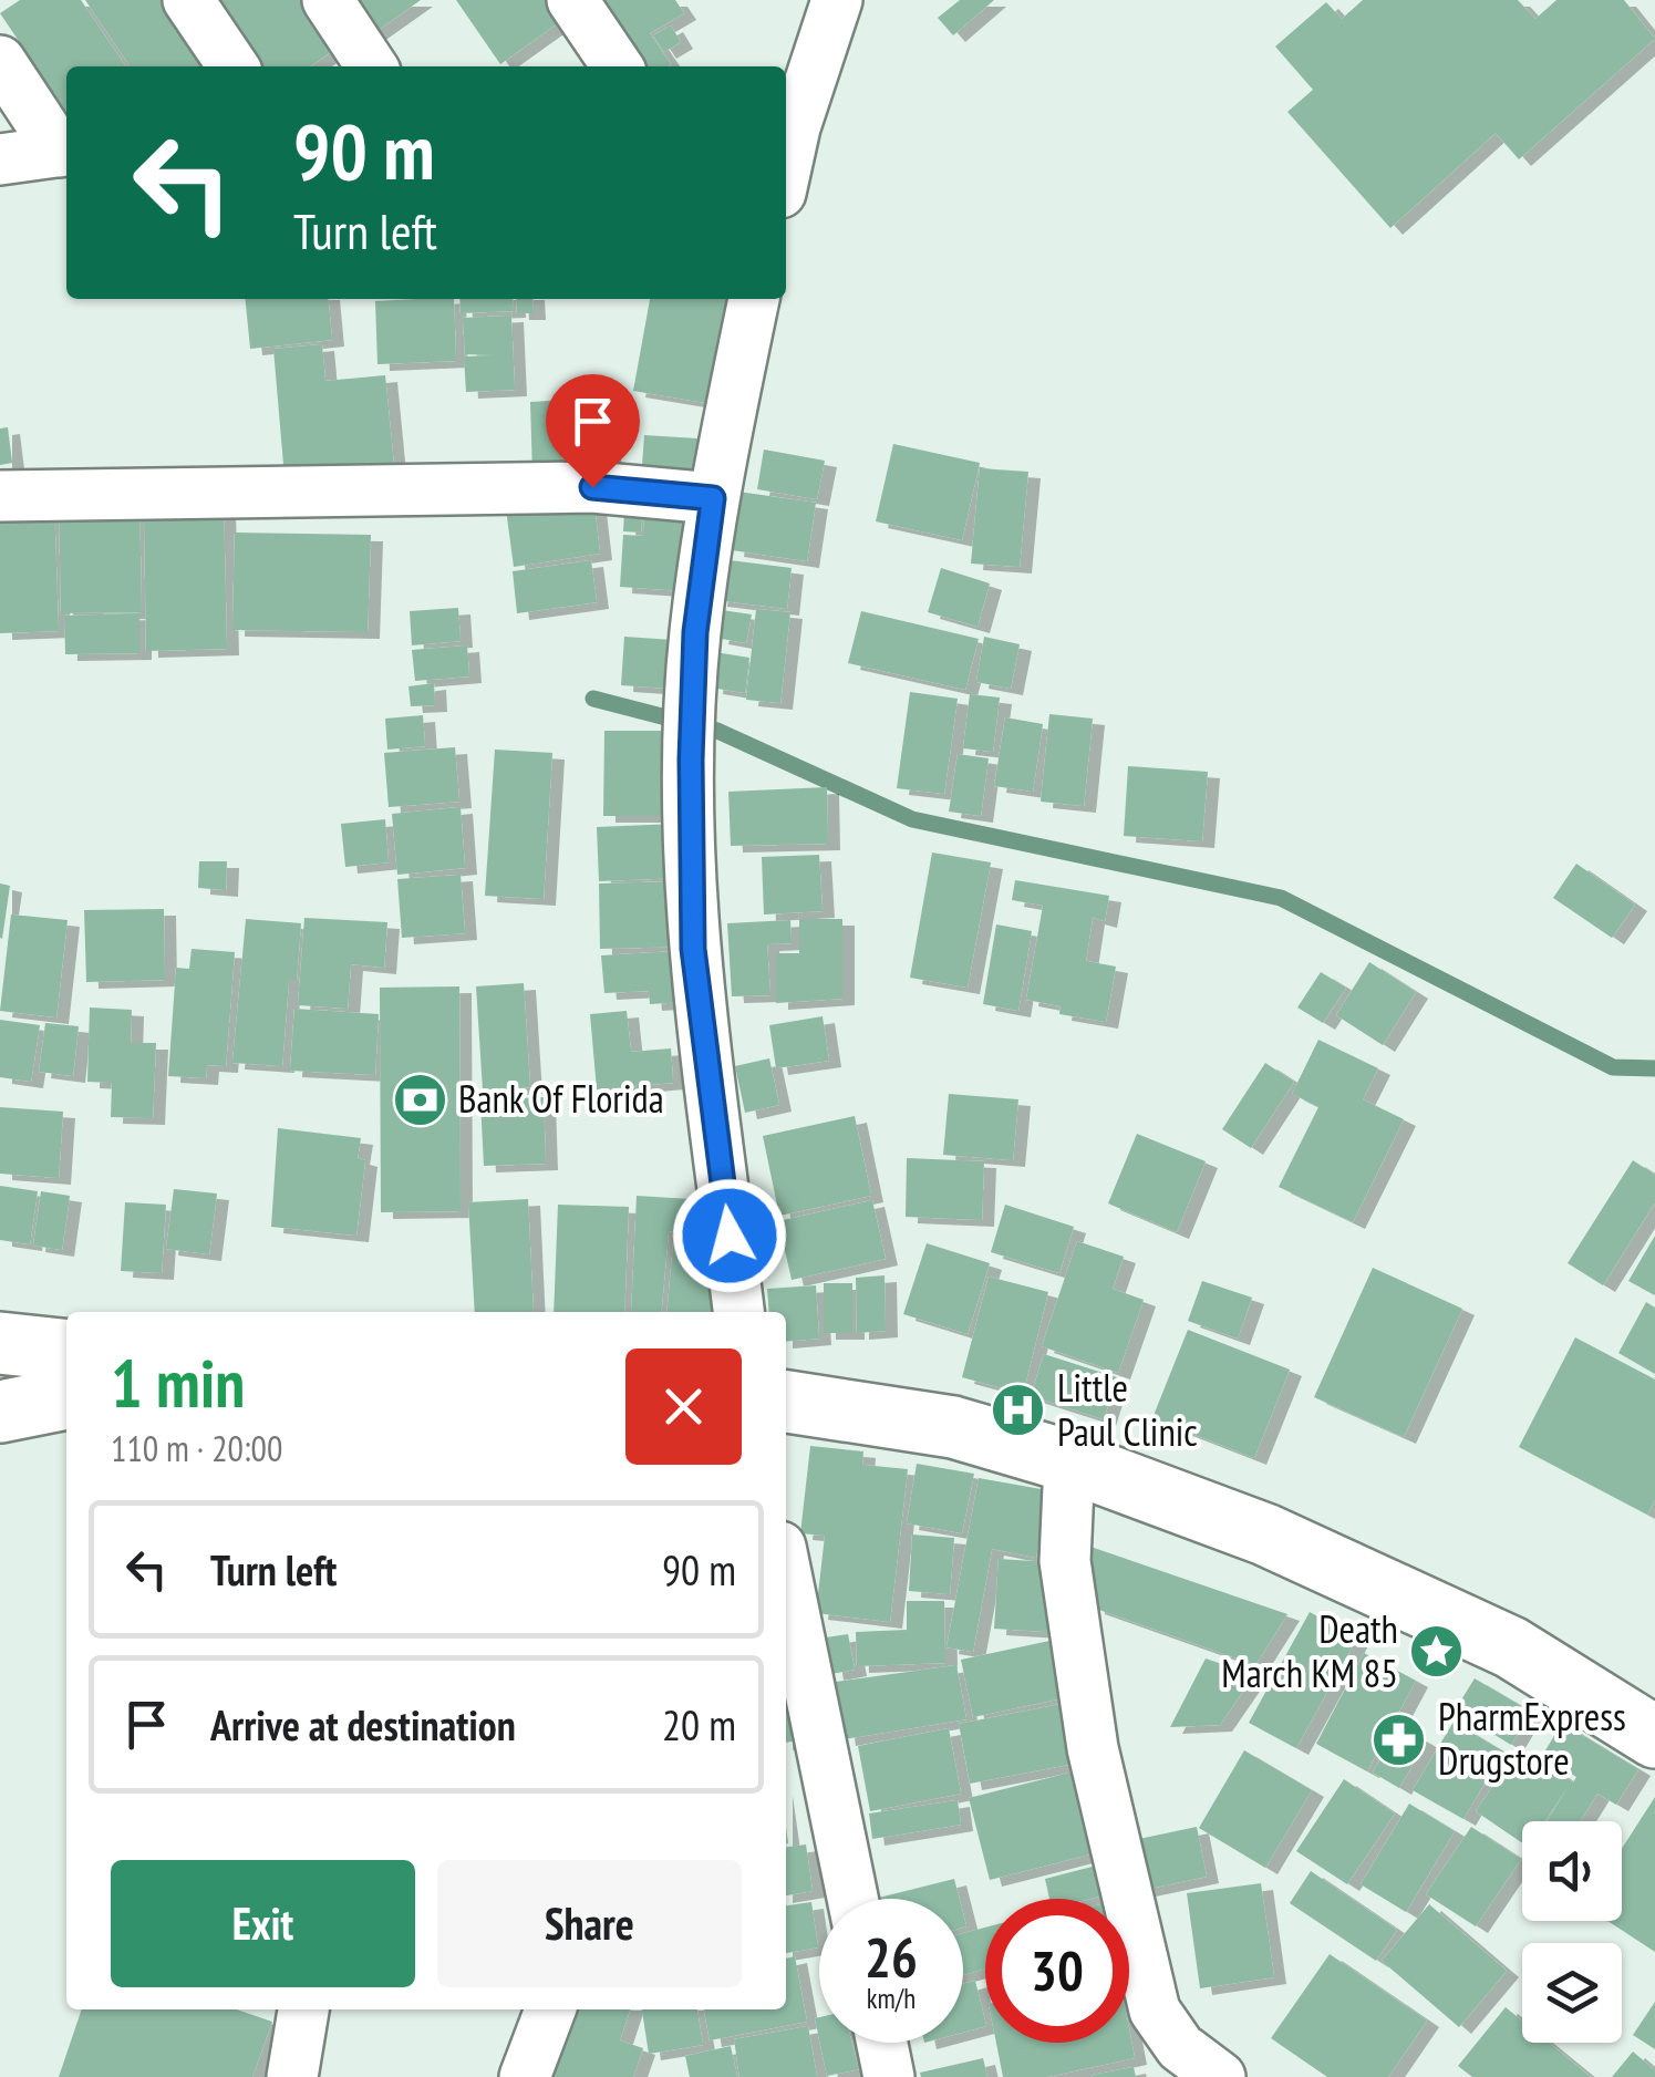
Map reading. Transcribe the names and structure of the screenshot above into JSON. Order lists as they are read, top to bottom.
{
  "places": {
    "bank": ["Bank Of Florida"],
    "hospital": ["Little Paul Clinic"],
    "place": ["Death March KM 85"],
    "pharmacy": ["PharmExpress Drugstore"]
  },
  "page": {
    "turn": ["90 m", "Turn left"],
    "heading": ["1 min", "110 m · 20:00"],
    "list": [
      {
        "name": "Turn left",
        "value": "90 m"
      },
      {
        "name": "Arrive at destination",
        "value": "20 m"
      }
    ],
    "buttons": ["Exit", "Share"],
    "speed": "26 km/h",
    "limit": "30"
  }
}
